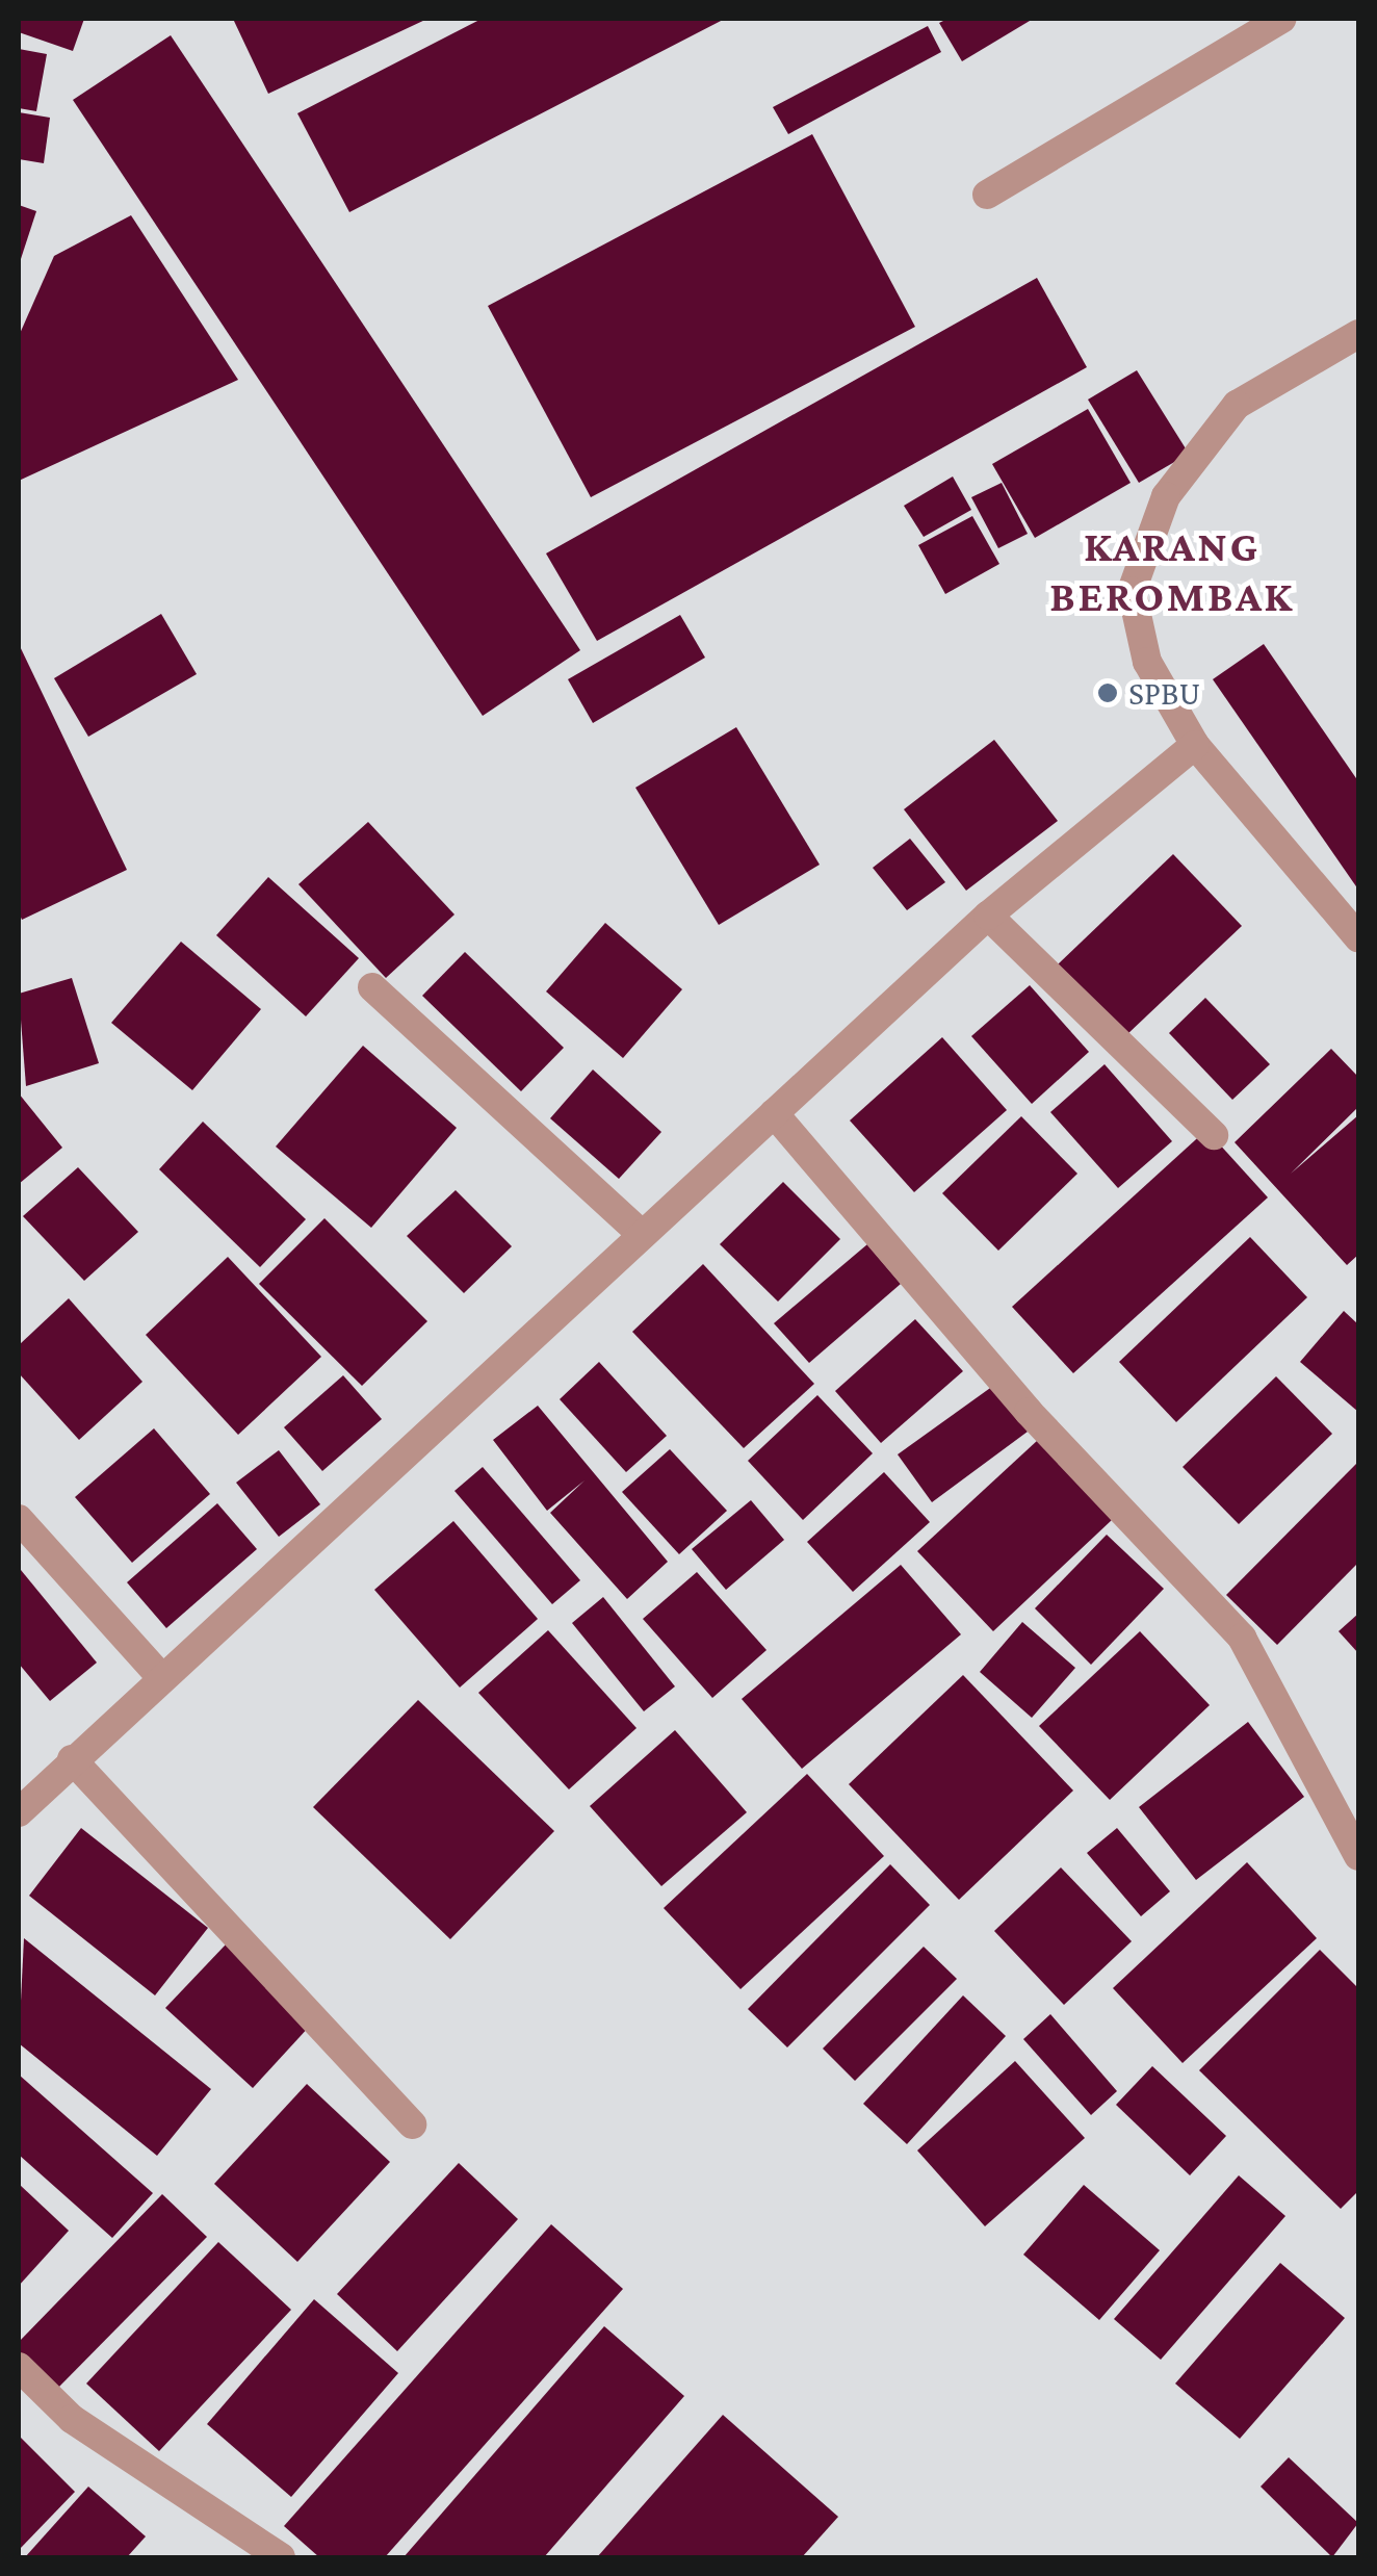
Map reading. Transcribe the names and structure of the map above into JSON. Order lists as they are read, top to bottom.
{
  "districts": ["KARANG BEROMBAK"],
  "places": ["SPBU"]
}
